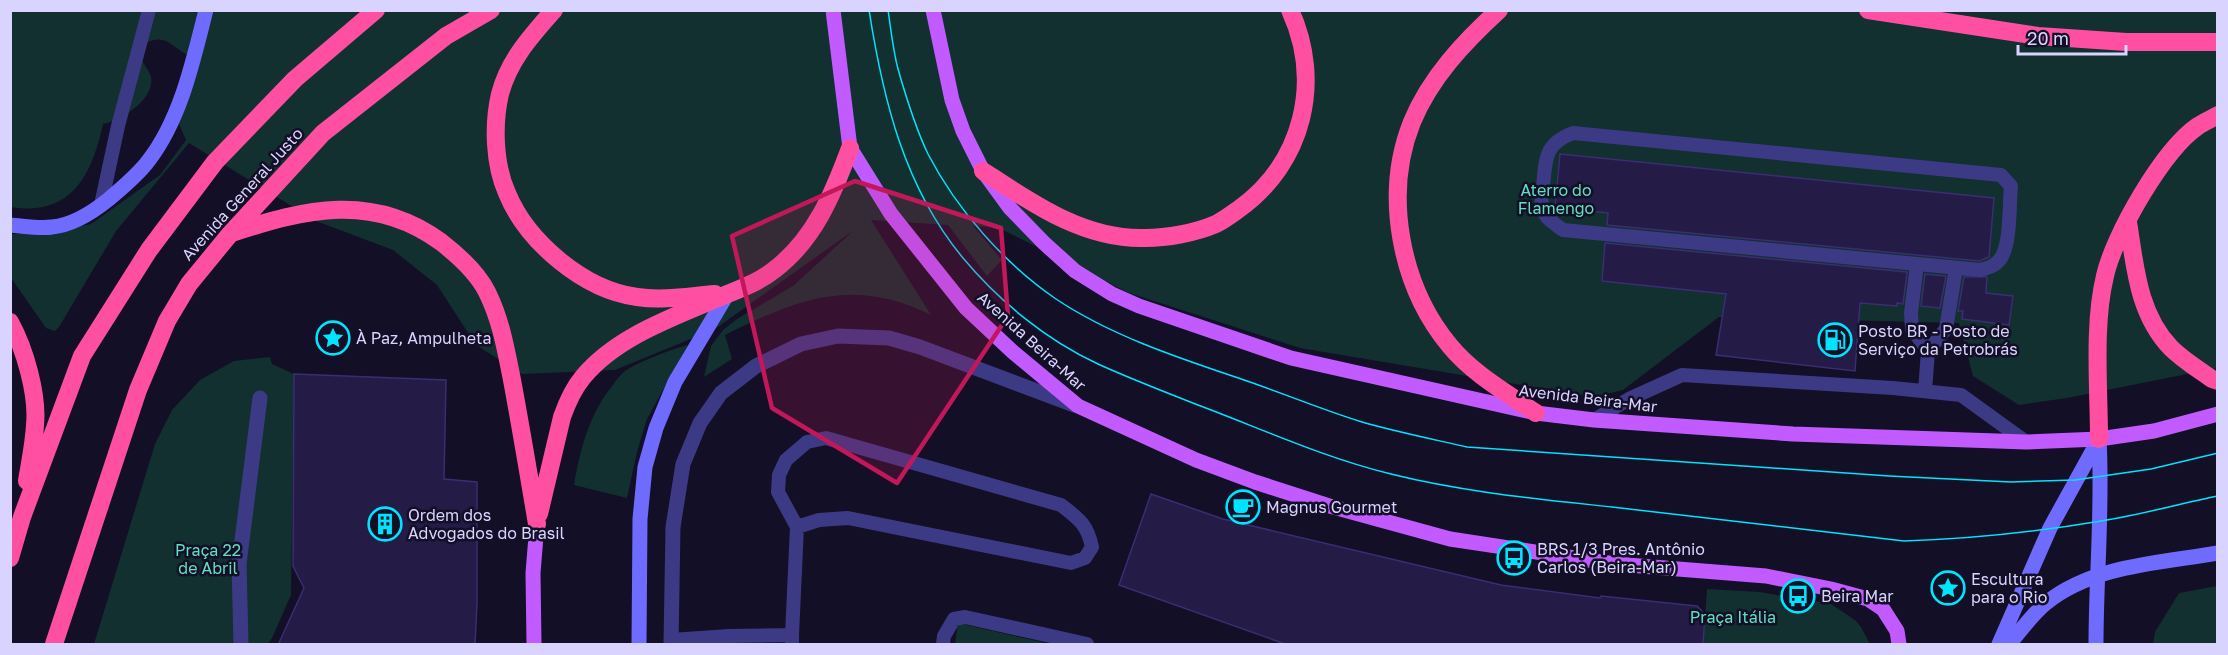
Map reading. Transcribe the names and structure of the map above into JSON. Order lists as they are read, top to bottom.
{
  "streets": {
    "highway": ["Avenida General Justo"],
    "main road": ["Avenida Beira-Mar"]
  },
  "parks": ["Aterro do Flamengo", "Praça 22 de Abril", "Praça Itália"],
  "places": {
    "place": ["À Paz, Ampulheta", "Escultura para o Rio"],
    "fuel station": ["Posto BR - Posto de Serviço da Petrobrás"],
    "cafe": ["Magnus Gourmet"],
    "building": ["Ordem dos Advogados do Brasil"],
    "bus stop": ["BRS 1/3 Pres. Antônio Carlos (Beira-Mar)", "Beira Mar"]
  },
  "scale_bar": "20 m"
}
